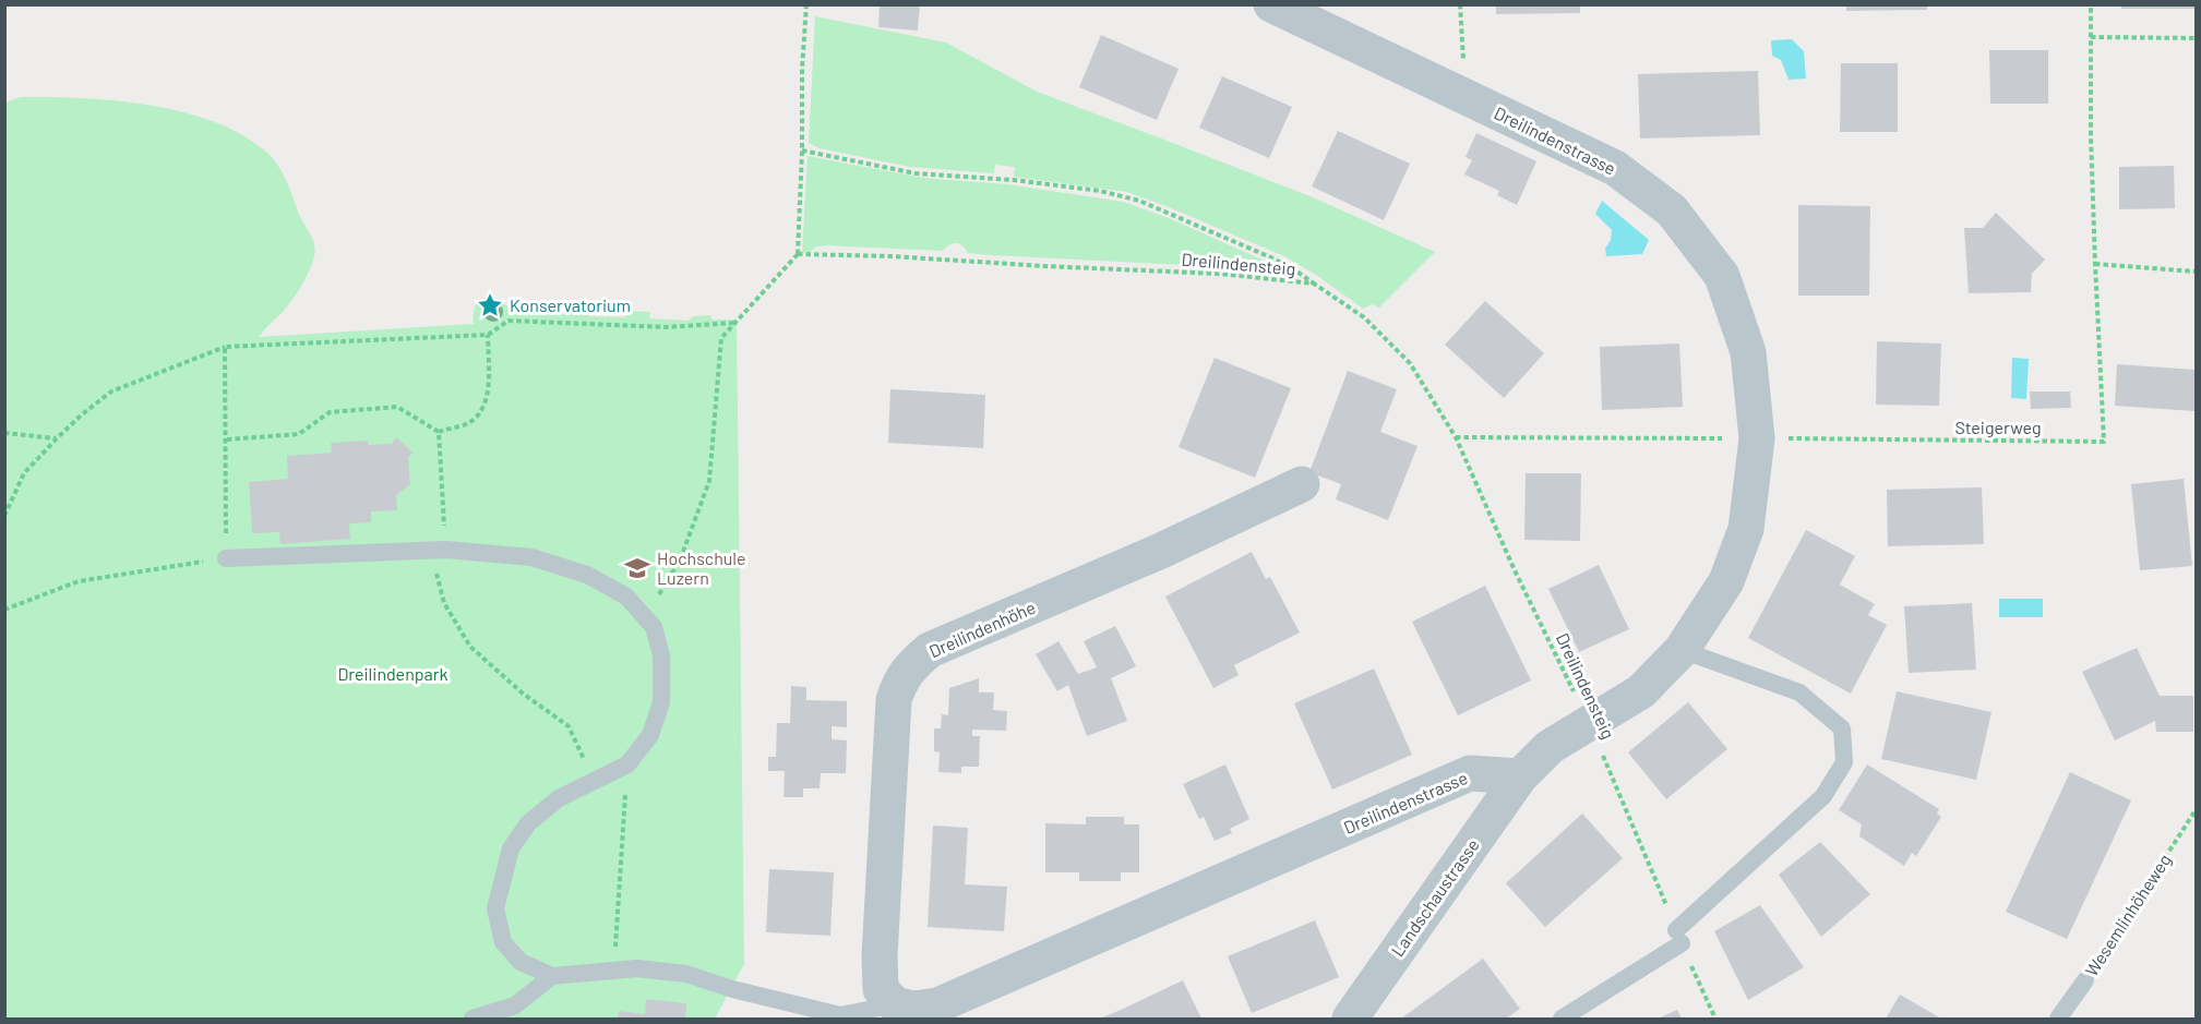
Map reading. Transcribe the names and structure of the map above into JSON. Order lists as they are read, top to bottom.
{
  "streets": {
    "street": ["Dreilindenstrasse", "Dreilindenhöhe", "Landschaustrasse"],
    "lane": ["Wesemlinhöheweg"],
    "path": ["Dreilindensteig", "Steigerweg"]
  },
  "crossings": [
    ["Dreilindenstrasse", "Dreilindensteig"],
    ["Dreilindenstrasse", "Steigerweg"],
    ["Dreilindenstrasse", "Dreilindenhöhe"],
    ["Dreilindenstrasse", "Landschaustrasse"],
    ["Dreilindensteig", "Steigerweg"]
  ],
  "parks": ["Dreilindenpark"],
  "places": {
    "place": ["Konservatorium"],
    "school or university": ["Hochschule Luzern"]
  }
}
